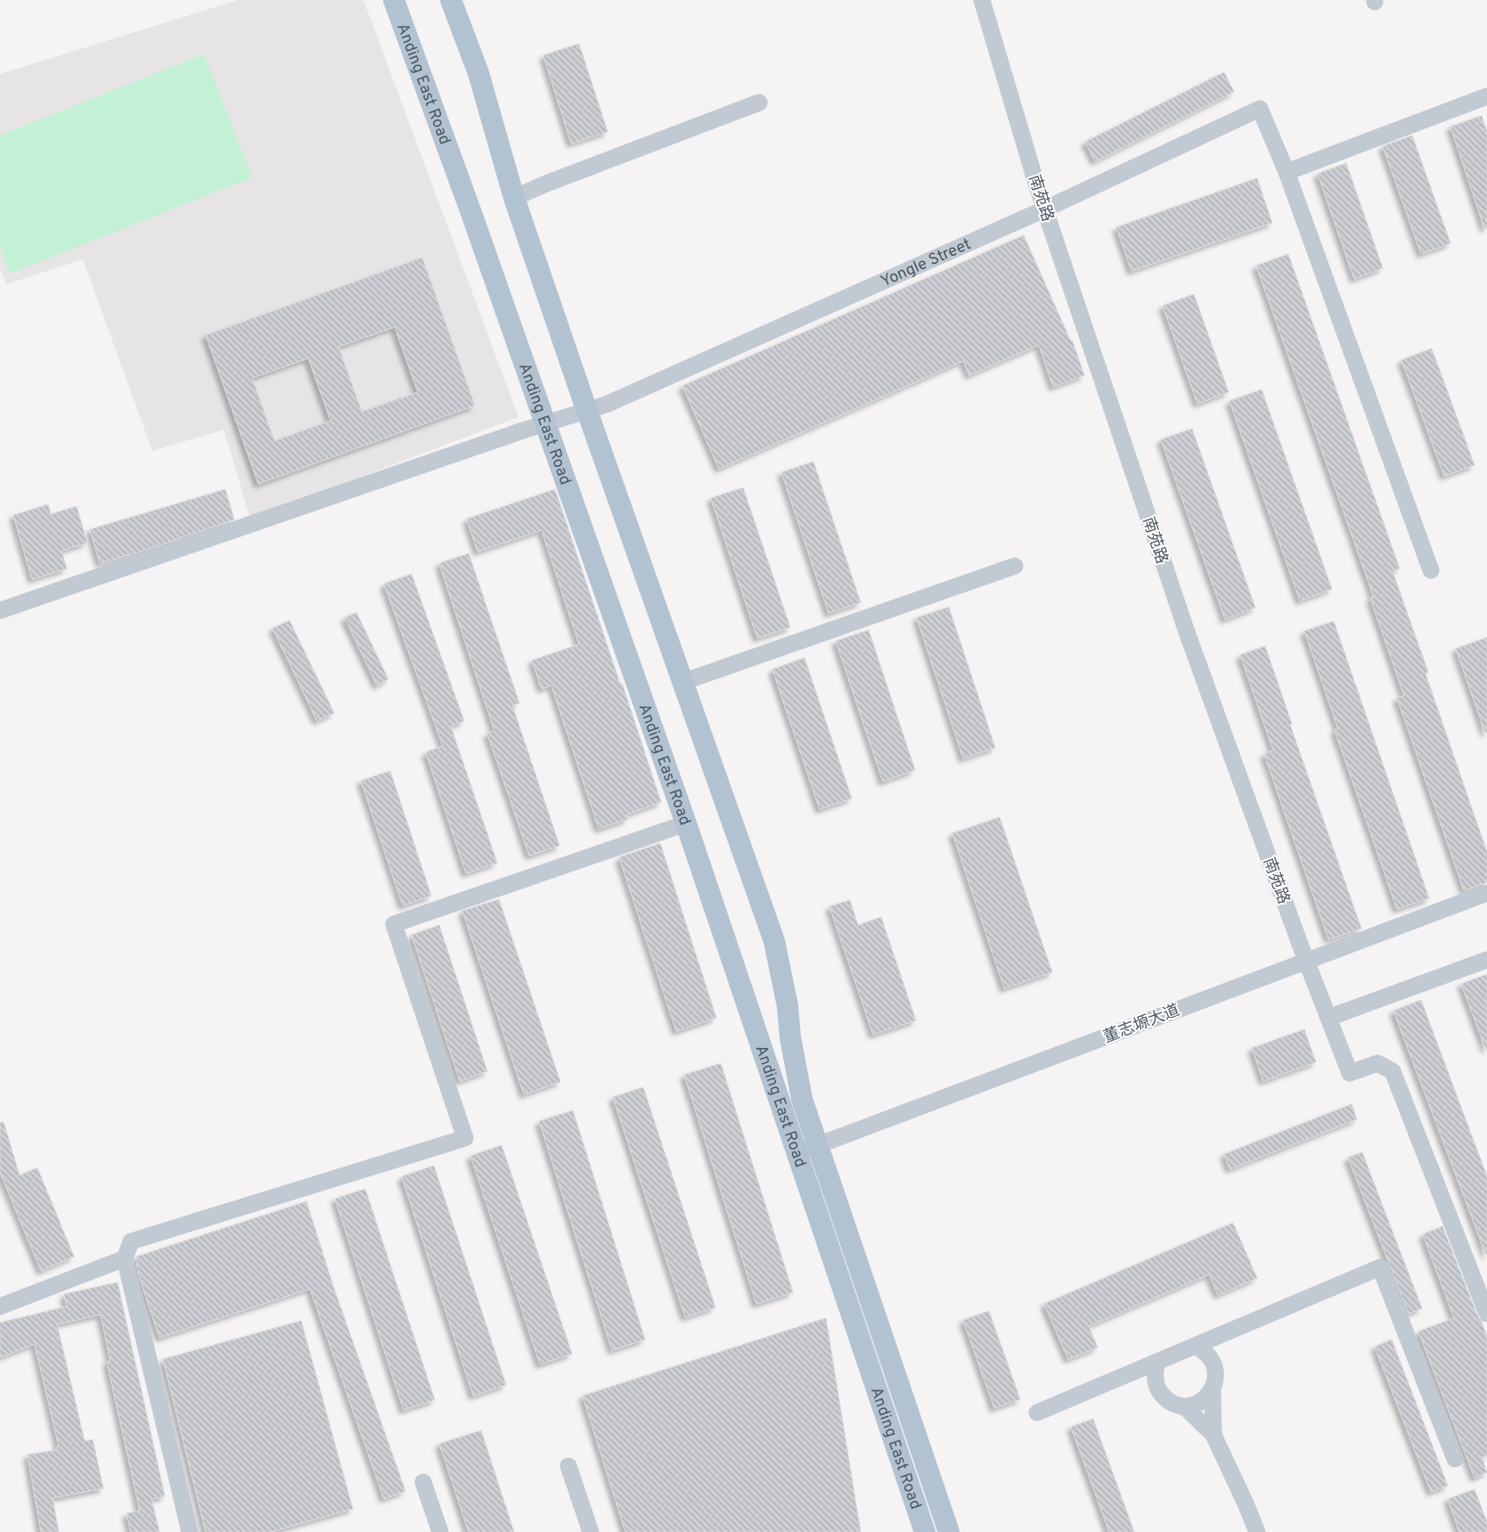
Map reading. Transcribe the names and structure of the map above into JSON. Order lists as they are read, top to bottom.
{
  "streets": {
    "main road": ["Anding East Road"],
    "street": ["南苑路", "Yongle Street", "董志塬大道"]
  },
  "crossings": [
    ["Anding East Road", "Yongle Street"],
    ["Anding East Road", "董志塬大道"],
    ["南苑路", "Yongle Street"],
    ["南苑路", "董志塬大道"]
  ]
}
